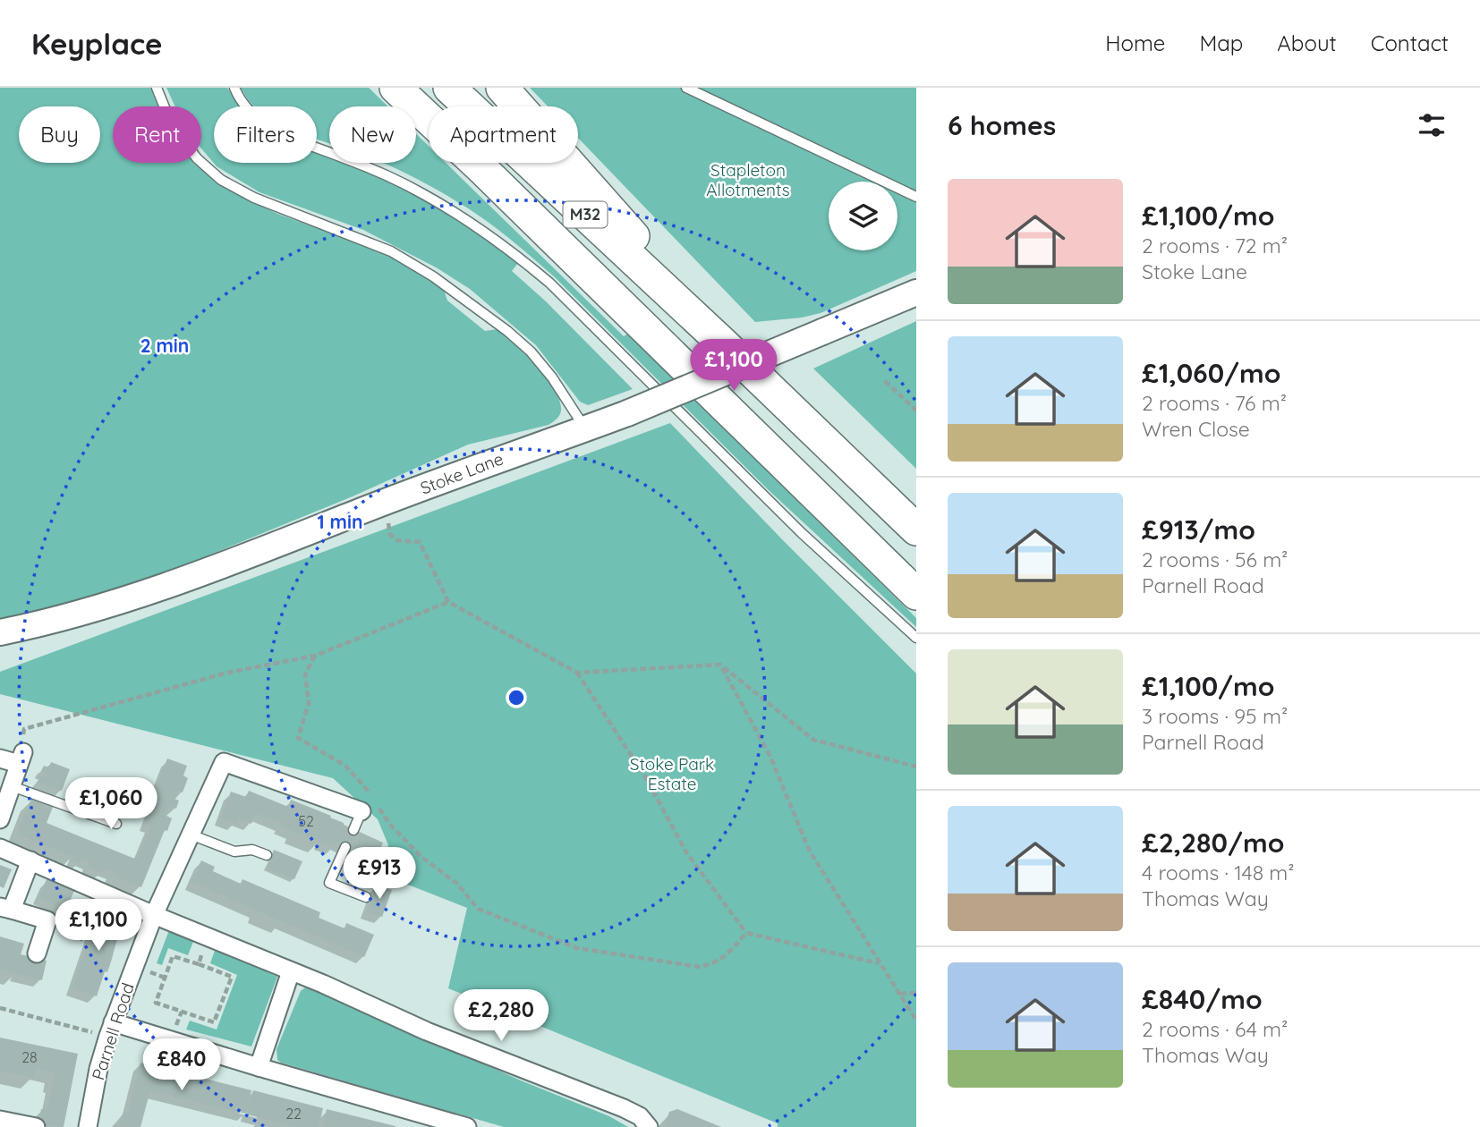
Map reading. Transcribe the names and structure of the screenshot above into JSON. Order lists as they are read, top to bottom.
{
  "streets": {
    "highway": ["M32"],
    "street": ["Stoke Lane", "Parnell Road"]
  },
  "parks": ["Stapleton Allotments", "Stoke Park Estate"],
  "house_numbers": ["52", "28", "22"],
  "page": {
    "header": "Keyplace",
    "nav": [
      "Home",
      "Map",
      "About",
      "Contact"
    ],
    "heading": "6 homes",
    "chip": [
      "Buy",
      "Rent",
      "Filters",
      "New",
      "Apartment"
    ],
    "list": [
      {
        "name": "£1,100/mo",
        "note": "2 rooms · 72 m² · Stoke Lane"
      },
      {
        "name": "£1,060/mo",
        "note": "2 rooms · 76 m² · Wren Close"
      },
      {
        "name": "£913/mo",
        "note": "2 rooms · 56 m² · Parnell Road"
      },
      {
        "name": "£1,100/mo",
        "note": "3 rooms · 95 m² · Parnell Road"
      },
      {
        "name": "£2,280/mo",
        "note": "4 rooms · 148 m² · Thomas Way"
      },
      {
        "name": "£840/mo",
        "note": "2 rooms · 64 m² · Thomas Way"
      }
    ],
    "price": [
      "£1,100",
      "£1,060",
      "£913",
      "£1,100",
      "£2,280",
      "£840"
    ]
  },
  "rings": ["2 min", "1 min"]
}
